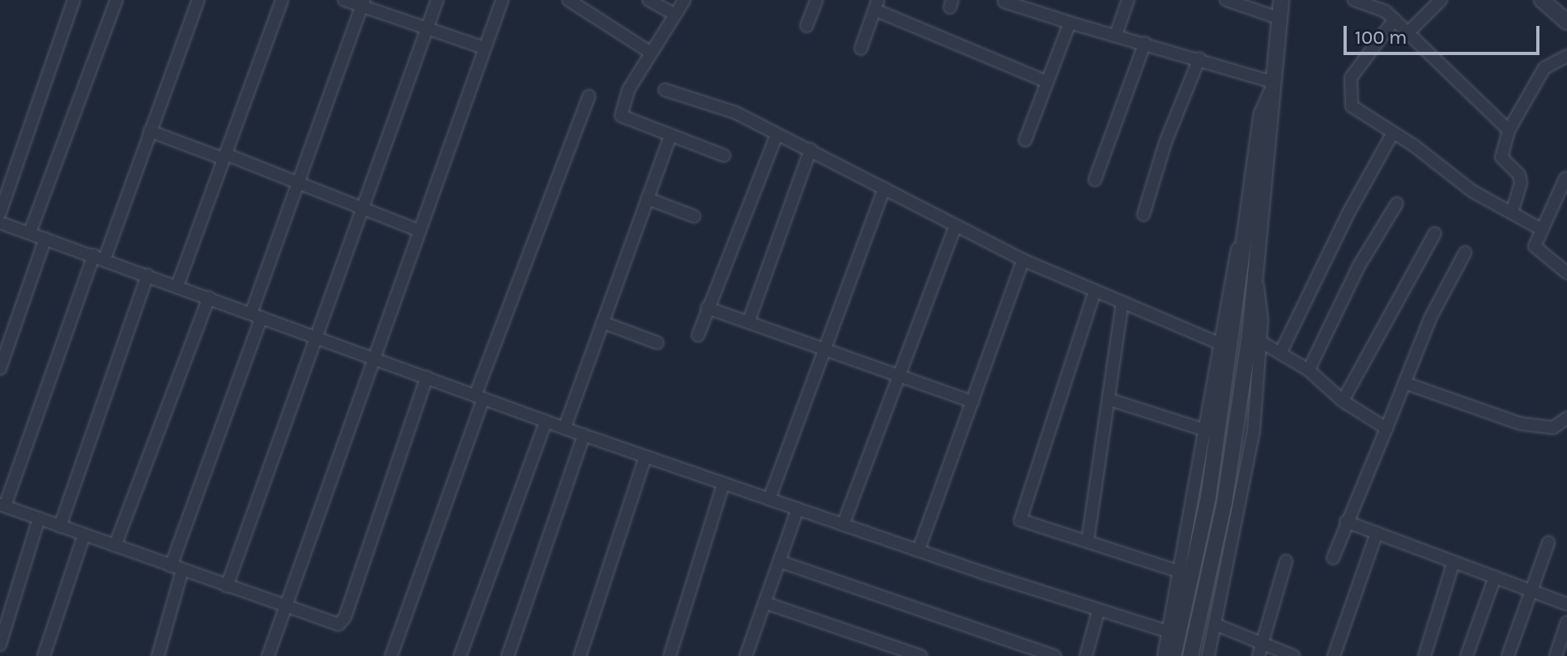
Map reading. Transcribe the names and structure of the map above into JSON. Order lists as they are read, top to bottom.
{
  "scale_bar": "100 m"
}
